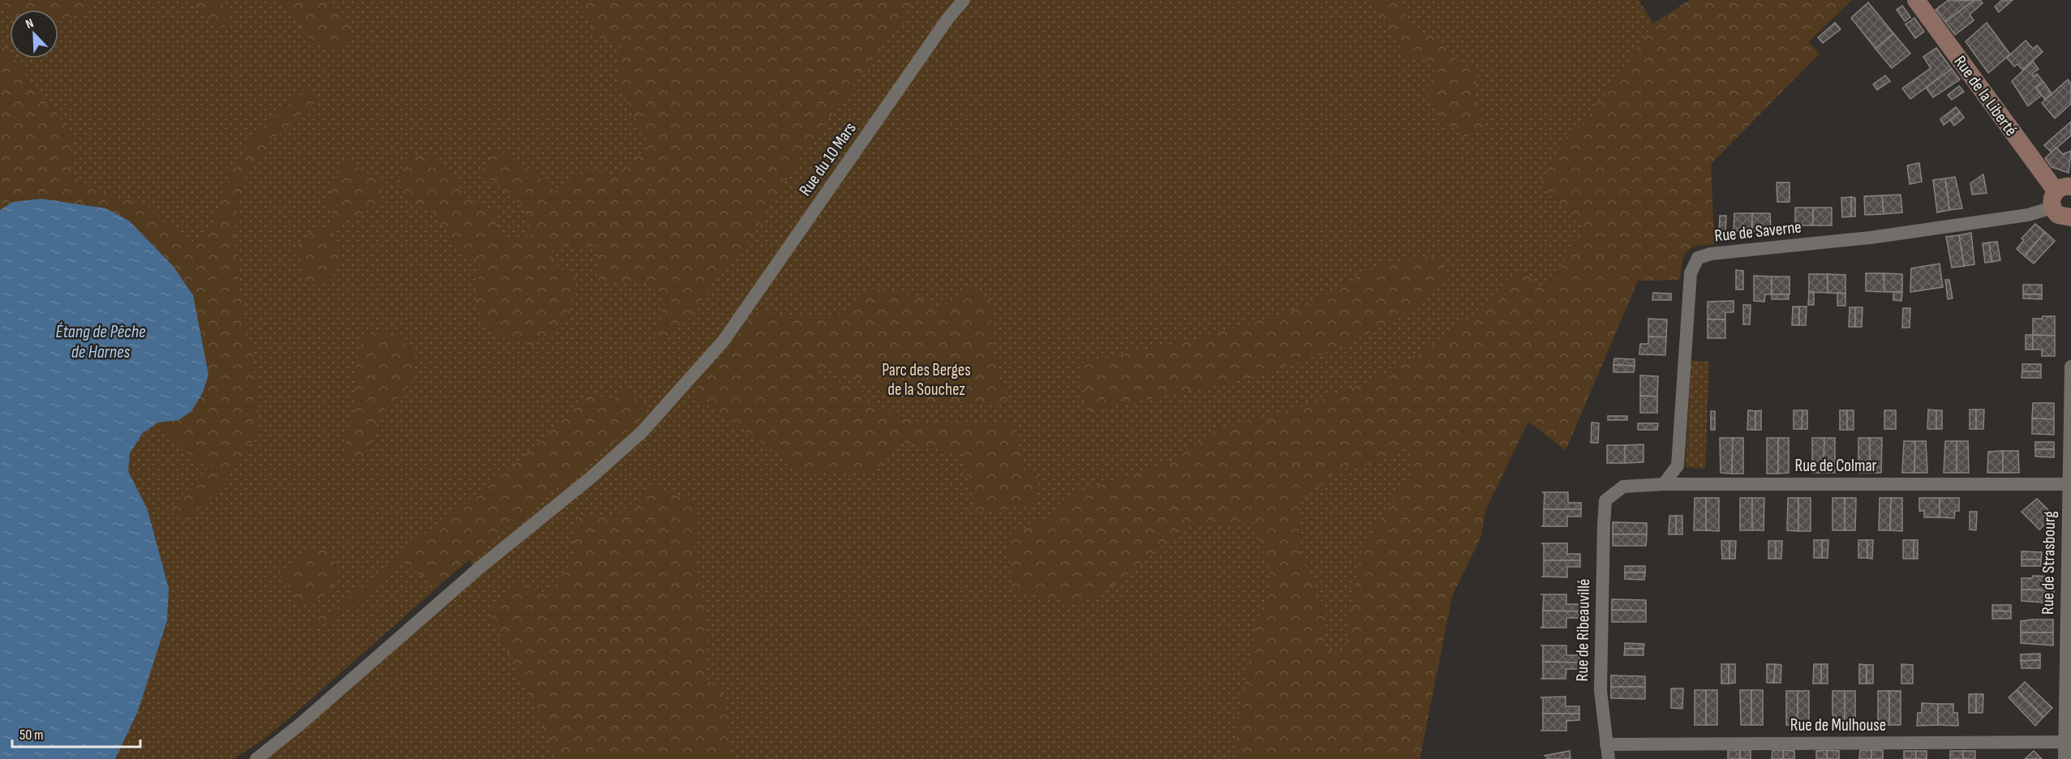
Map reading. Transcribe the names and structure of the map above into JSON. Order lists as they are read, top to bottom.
{
  "streets": {
    "street": [
      "Rue de la Liberté",
      "Rue du 10 Mars",
      "Rue de Saverne",
      "Rue de Colmar",
      "Rue de Strasbourg",
      "Rue de Ribeauvillé",
      "Rue de Mulhouse"
    ]
  },
  "crossings": [
    ["Rue de la Liberté", "Rue de Saverne"],
    ["Rue de Saverne", "Rue de Colmar"],
    ["Rue de Colmar", "Rue de Strasbourg"],
    ["Rue de Colmar", "Rue de Ribeauvillé"],
    ["Rue de Strasbourg", "Rue de Mulhouse"],
    ["Rue de Ribeauvillé", "Rue de Mulhouse"]
  ],
  "water": ["Étang de Pêche de Harnes"],
  "parks": ["Parc des Berges de la Souchez"],
  "scale_bar": "50 m",
  "north": "top left"
}
